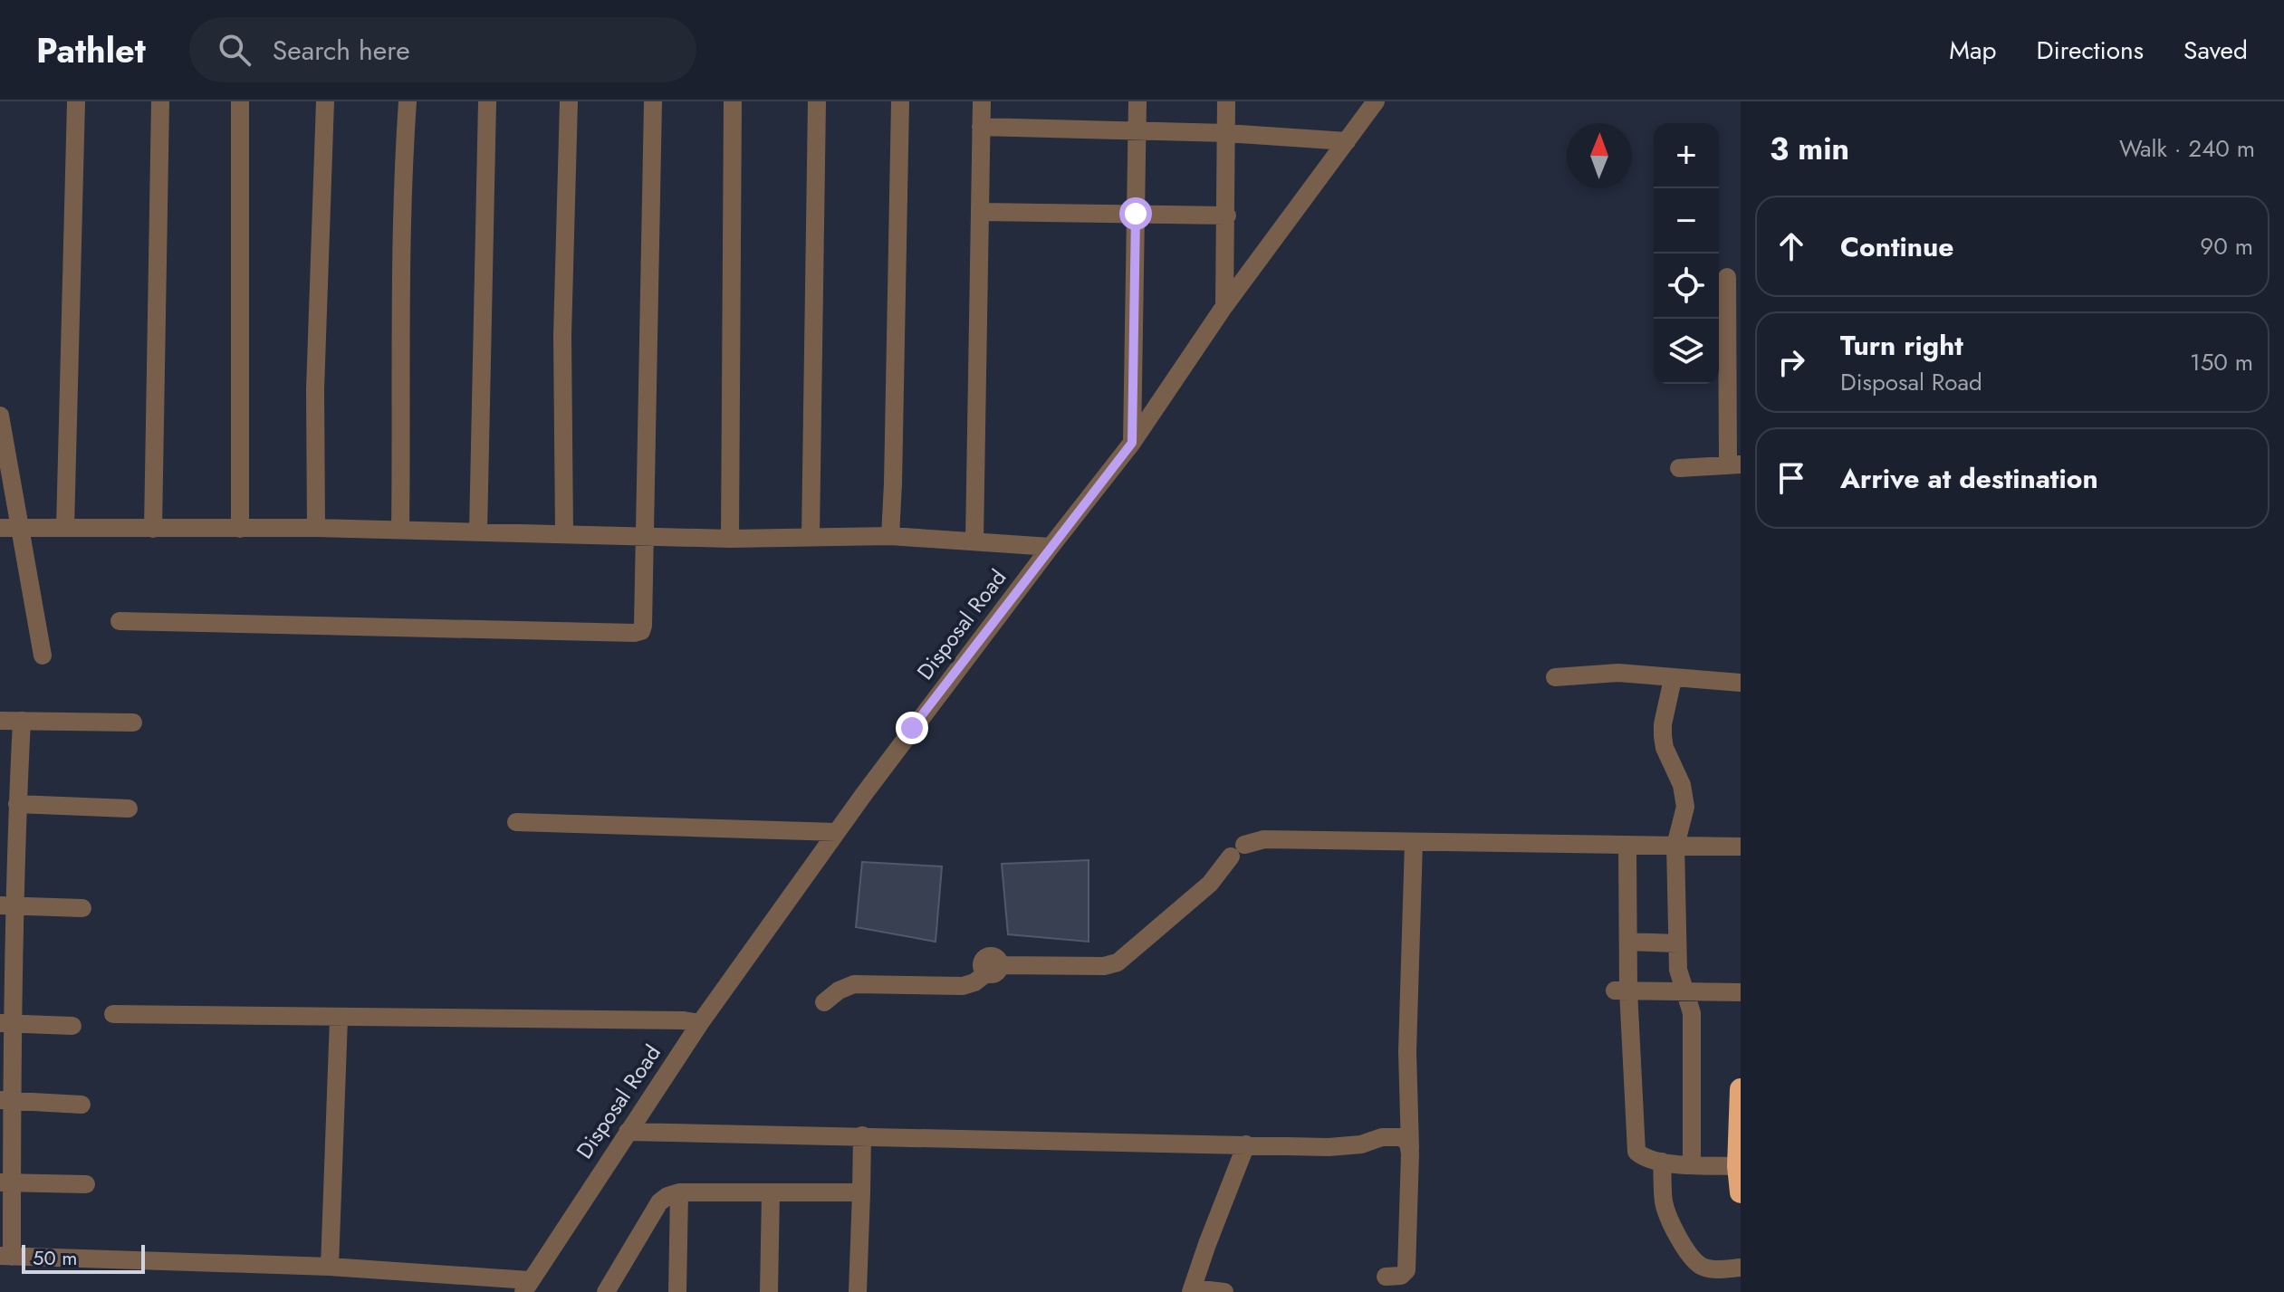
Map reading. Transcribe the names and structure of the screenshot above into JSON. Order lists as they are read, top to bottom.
{
  "streets": {
    "street": ["Disposal Road"]
  },
  "scale_bar": "50 m",
  "north": "top",
  "page": {
    "header": "Pathlet",
    "search": "Search here",
    "nav": ["Map", "Directions", "Saved"],
    "heading": ["3 min", "Walk · 240 m"],
    "map_buttons": ["+", "−"],
    "list": [
      ["Continue", "90 m"],
      ["Turn right", "Disposal Road", "150 m"],
      "Arrive at destination"
    ],
    "scale": "50 m"
  }
}
